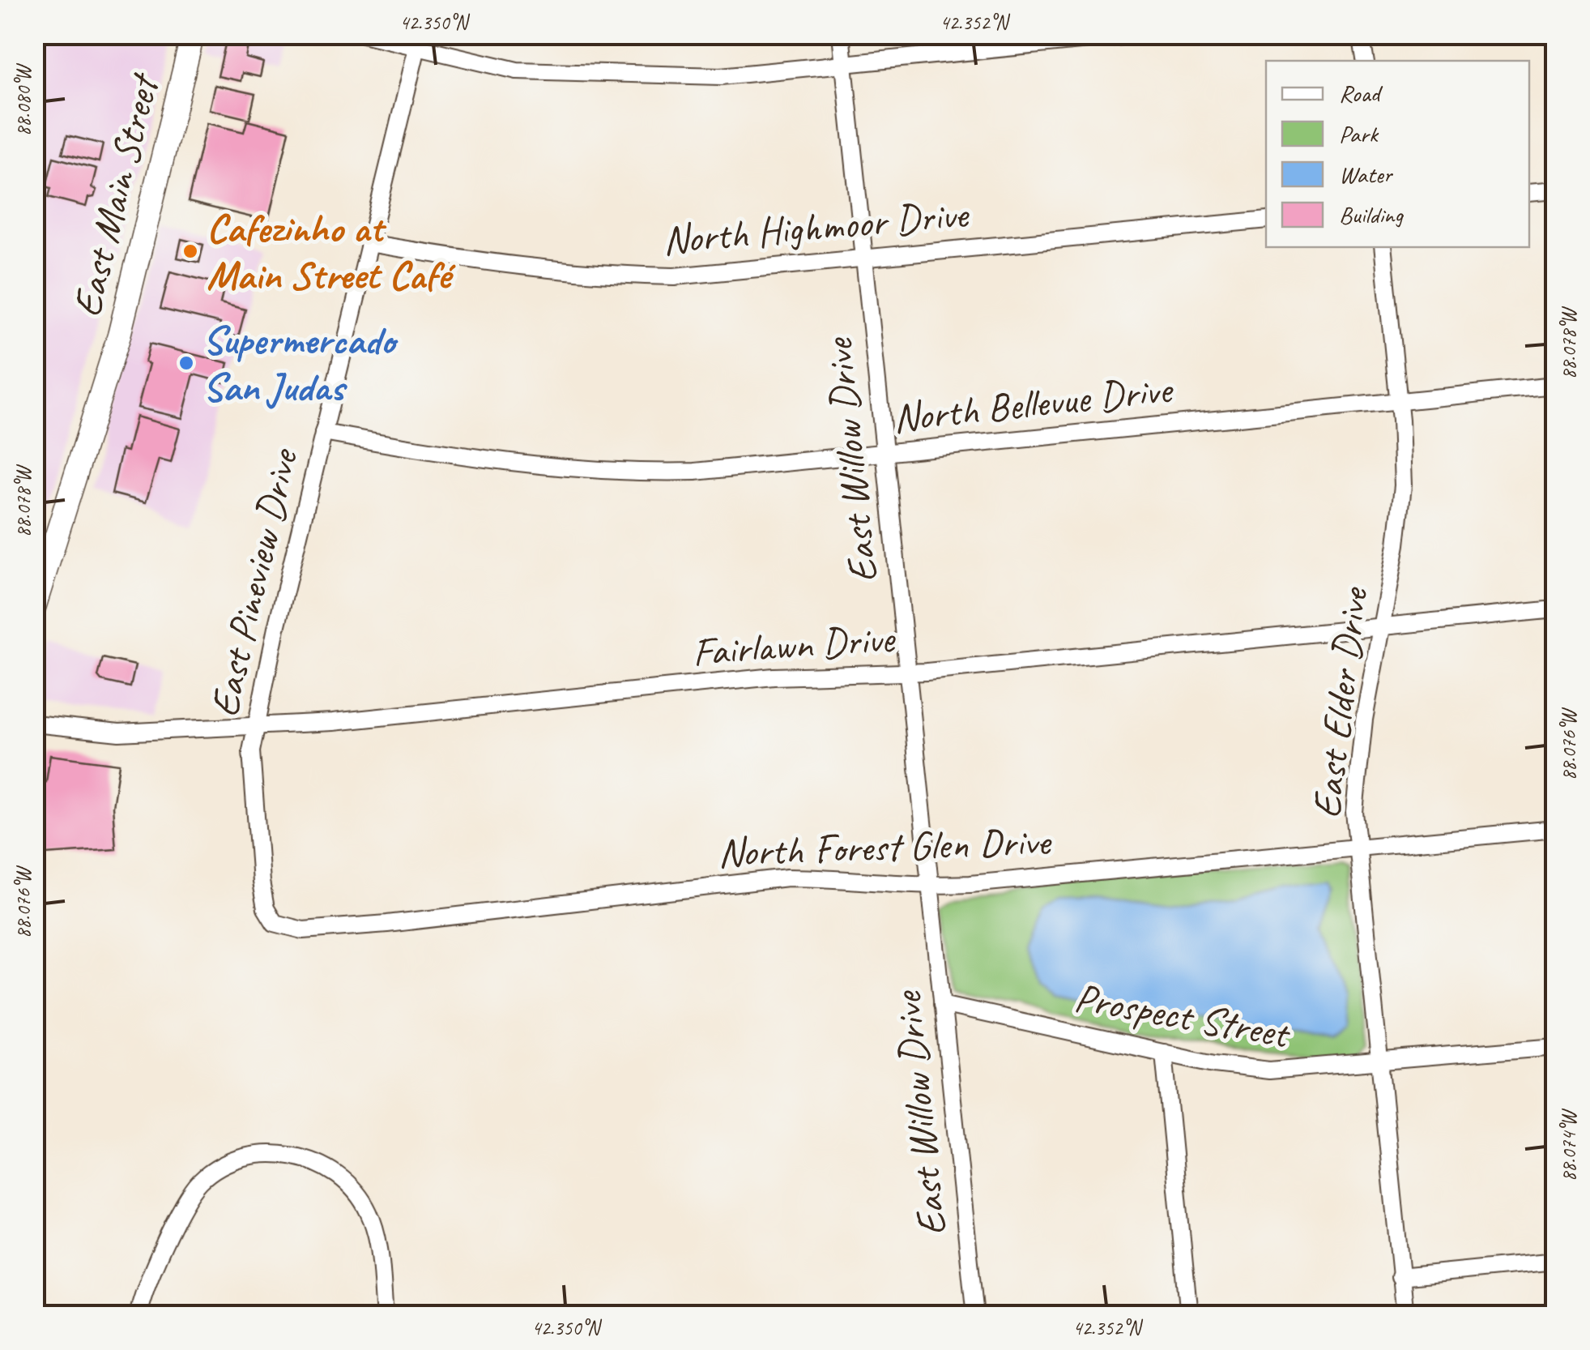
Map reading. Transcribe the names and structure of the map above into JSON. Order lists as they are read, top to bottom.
{
  "streets": {
    "main road": ["East Main Street"],
    "street": [
      "North Highmoor Drive",
      "North Bellevue Drive",
      "East Willow Drive",
      "East Pineview Drive",
      "Fairlawn Drive",
      "East Elder Drive",
      "North Forest Glen Drive",
      "Prospect Street"
    ]
  },
  "crossings": [
    ["North Highmoor Drive", "East Willow Drive"],
    ["North Highmoor Drive", "East Pineview Drive"],
    ["North Bellevue Drive", "East Willow Drive"],
    ["North Bellevue Drive", "East Pineview Drive"],
    ["North Bellevue Drive", "East Elder Drive"],
    ["East Willow Drive", "Fairlawn Drive"],
    ["East Willow Drive", "North Forest Glen Drive"],
    ["East Willow Drive", "Prospect Street"],
    ["East Pineview Drive", "Fairlawn Drive"],
    ["East Pineview Drive", "North Forest Glen Drive"],
    ["Fairlawn Drive", "East Elder Drive"],
    ["East Elder Drive", "North Forest Glen Drive"],
    ["East Elder Drive", "Prospect Street"]
  ],
  "places": ["Cafezinho at Main Street Café", "Supermercado San Judas"],
  "legend": [
    "Road",
    "Park",
    "Water",
    "Building"
  ],
  "coordinates": [
    "42.350°N",
    "42.352°N",
    "88.080°W",
    "88.078°W",
    "88.076°W",
    "88.074°W"
  ]
}
